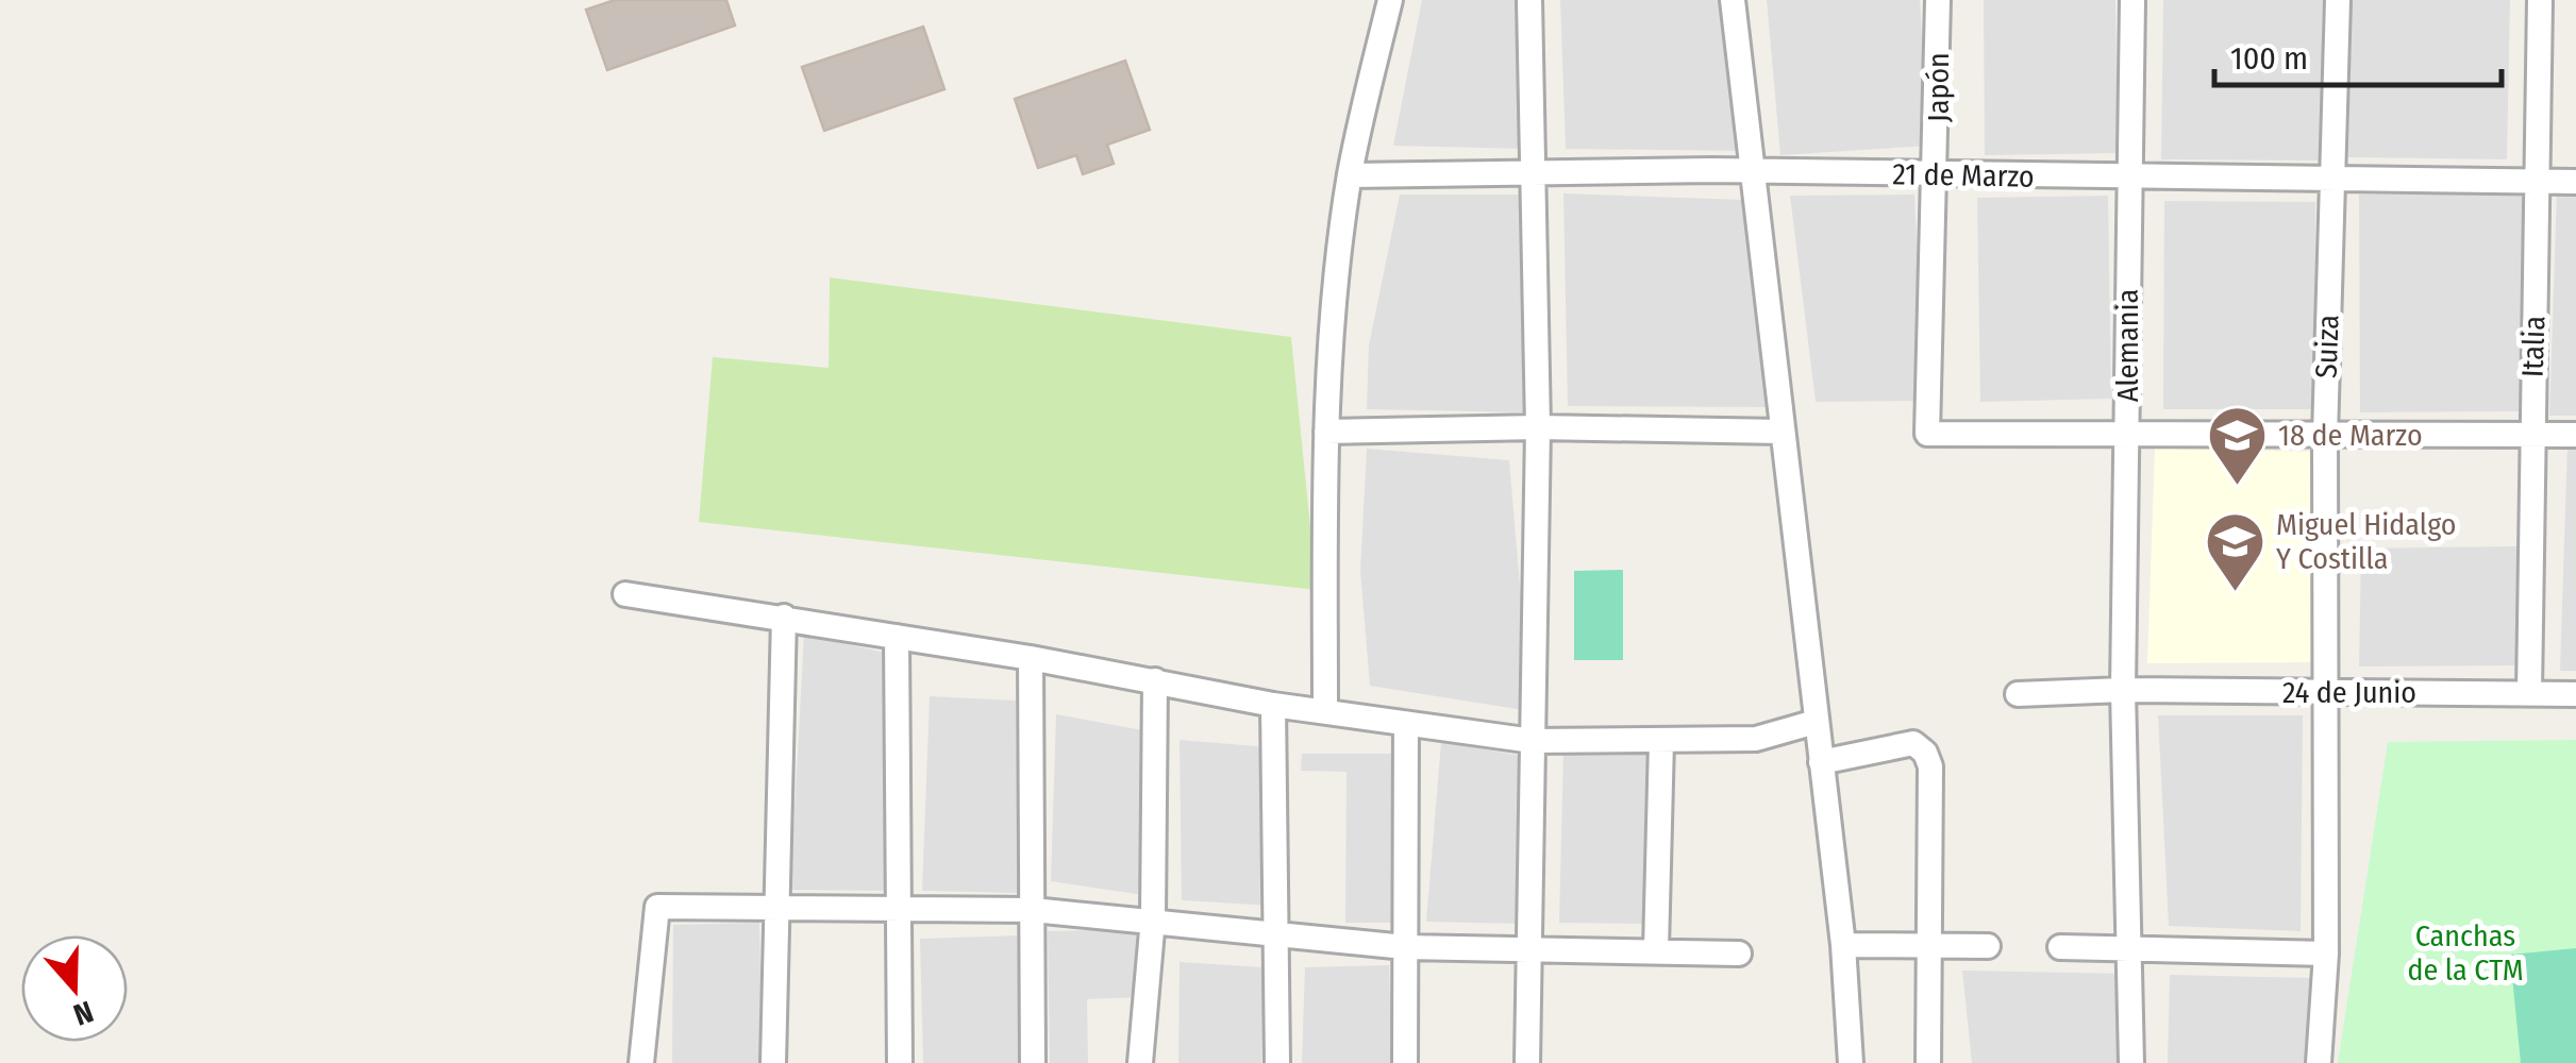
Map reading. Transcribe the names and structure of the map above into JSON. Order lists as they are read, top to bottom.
{
  "streets": {
    "street": [
      "Japón",
      "21 de Marzo",
      "Alemania",
      "Suiza",
      "Italia",
      "24 de Junio"
    ]
  },
  "crossings": [
    ["Japón", "21 de Marzo"],
    ["Japón", "Alemania"],
    ["21 de Marzo", "Alemania"],
    ["21 de Marzo", "Suiza"],
    ["21 de Marzo", "Italia"],
    ["Alemania", "24 de Junio"],
    ["Suiza", "24 de Junio"],
    ["Italia", "24 de Junio"]
  ],
  "parks": ["Canchas de la CTM"],
  "places": {
    "school or university": ["18 de Marzo", "Miguel Hidalgo Y Costilla"]
  },
  "scale_bar": "100 m",
  "north": "bottom"
}
